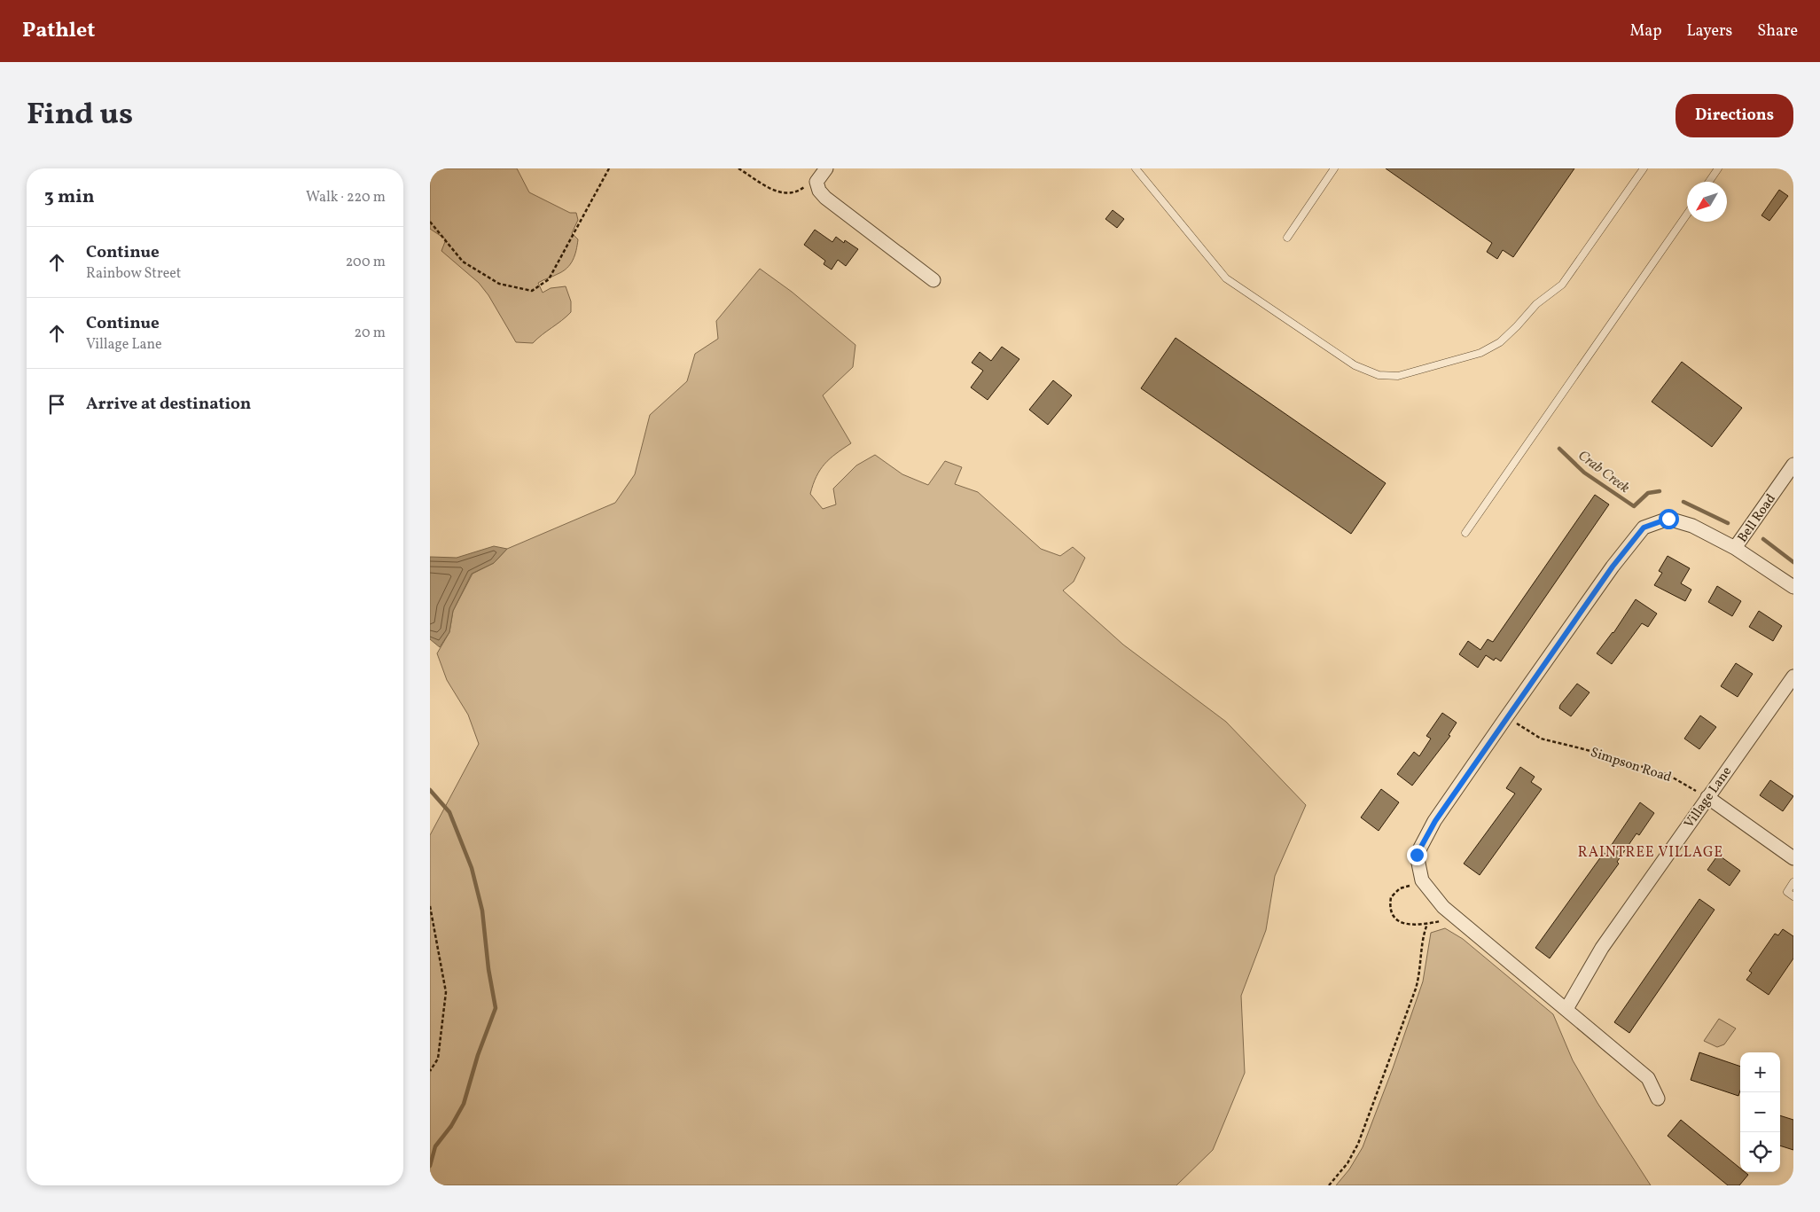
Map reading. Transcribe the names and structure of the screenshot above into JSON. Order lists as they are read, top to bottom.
{
  "streets": {
    "street": ["Bell Road", "Village Lane"],
    "path": ["Simpson Road"]
  },
  "crossings": [
    ["Simpson Road", "Village Lane"]
  ],
  "districts": ["RAINTREE VILLAGE"],
  "water": ["Crab Creek"],
  "north": "bottom left",
  "page": {
    "header": "Pathlet",
    "nav": ["Map", "Layers", "Share"],
    "title": "Find us",
    "buttons": "Directions",
    "heading": ["3 min", "Walk · 220 m"],
    "list": [
      ["Continue", "Rainbow Street", "200 m"],
      ["Continue", "Village Lane", "20 m"],
      "Arrive at destination"
    ],
    "map_buttons": ["+", "−"]
  }
}
